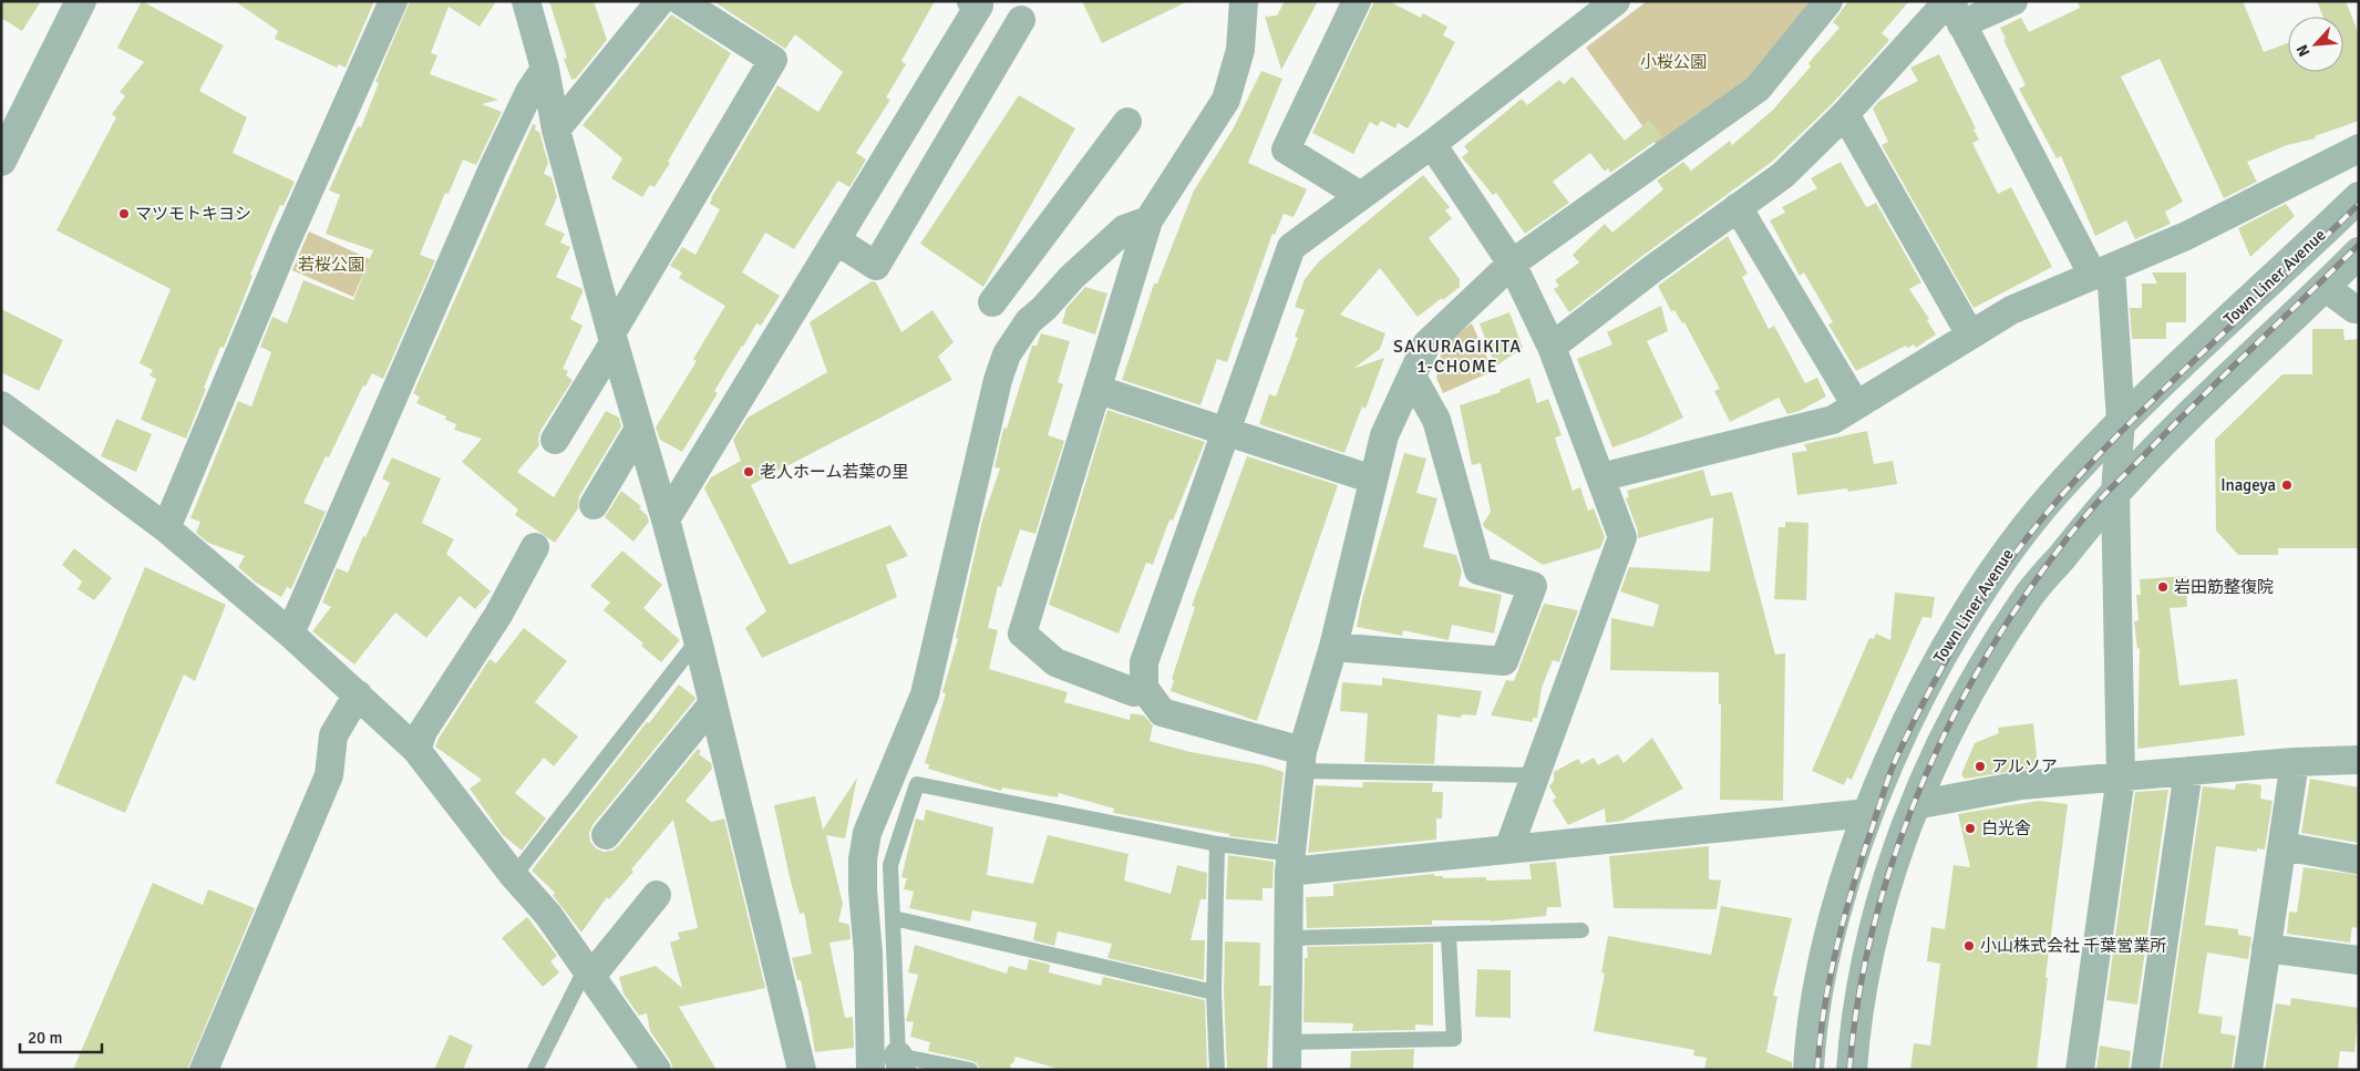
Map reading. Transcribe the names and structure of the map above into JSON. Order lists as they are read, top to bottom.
{
  "streets": {
    "street": ["Town Liner Avenue"]
  },
  "districts": ["SAKURAGIKITA 1-CHOME"],
  "parks": ["小桜公園", "若桜公園"],
  "places": [
    "マツモトキヨシ",
    "老人ホーム若葉の里",
    "Inageya",
    "岩田筋整復院",
    "アルソア",
    "白光舎",
    "小山株式会社 千葉営業所"
  ],
  "scale_bar": "20 m",
  "north": "bottom left"
}
